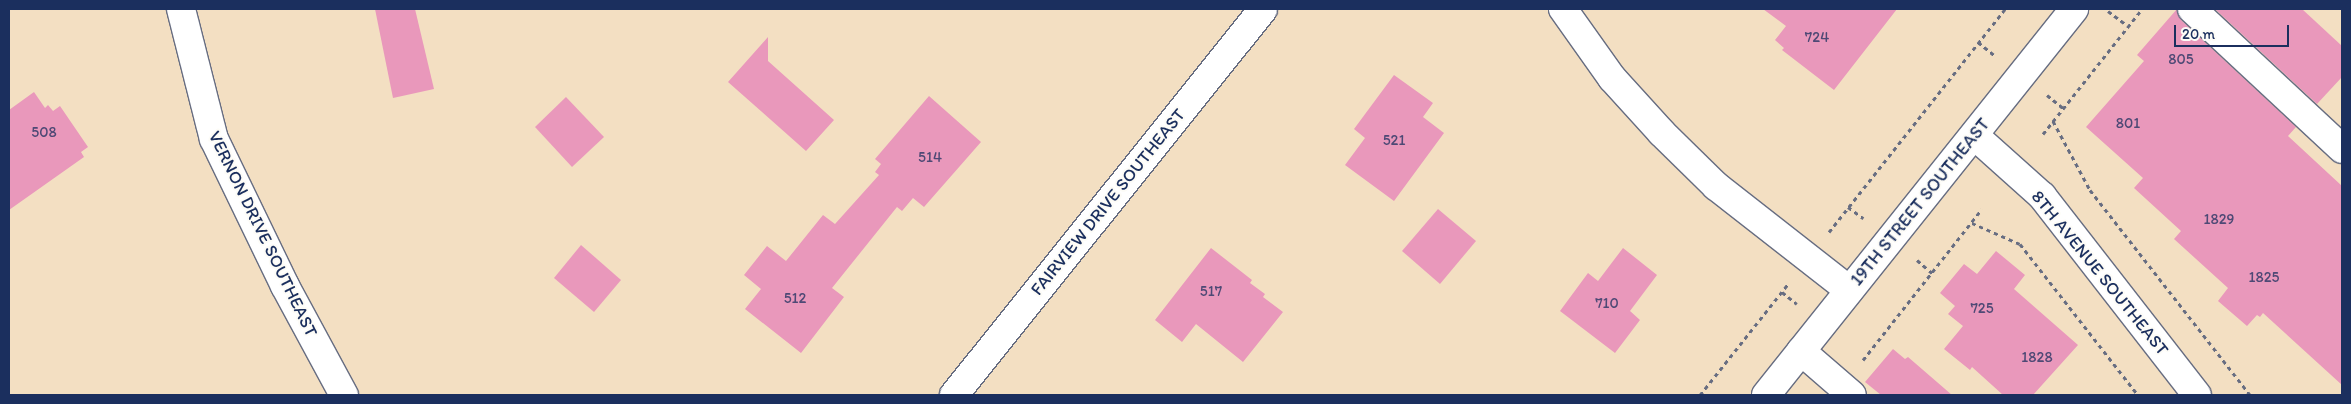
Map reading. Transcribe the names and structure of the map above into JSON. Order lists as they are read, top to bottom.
{
  "streets": {
    "street": [
      "FAIRVIEW DRIVE SOUTHEAST",
      "19TH STREET SOUTHEAST",
      "VERNON DRIVE SOUTHEAST",
      "8TH AVENUE SOUTHEAST"
    ]
  },
  "crossings": [
    ["19TH STREET SOUTHEAST", "8TH AVENUE SOUTHEAST"]
  ],
  "house_numbers": [
    "724",
    "805",
    "801",
    "508",
    "521",
    "514",
    "1829",
    "1825",
    "517",
    "512",
    "710",
    "725",
    "1828"
  ],
  "scale_bar": "20 m"
}
